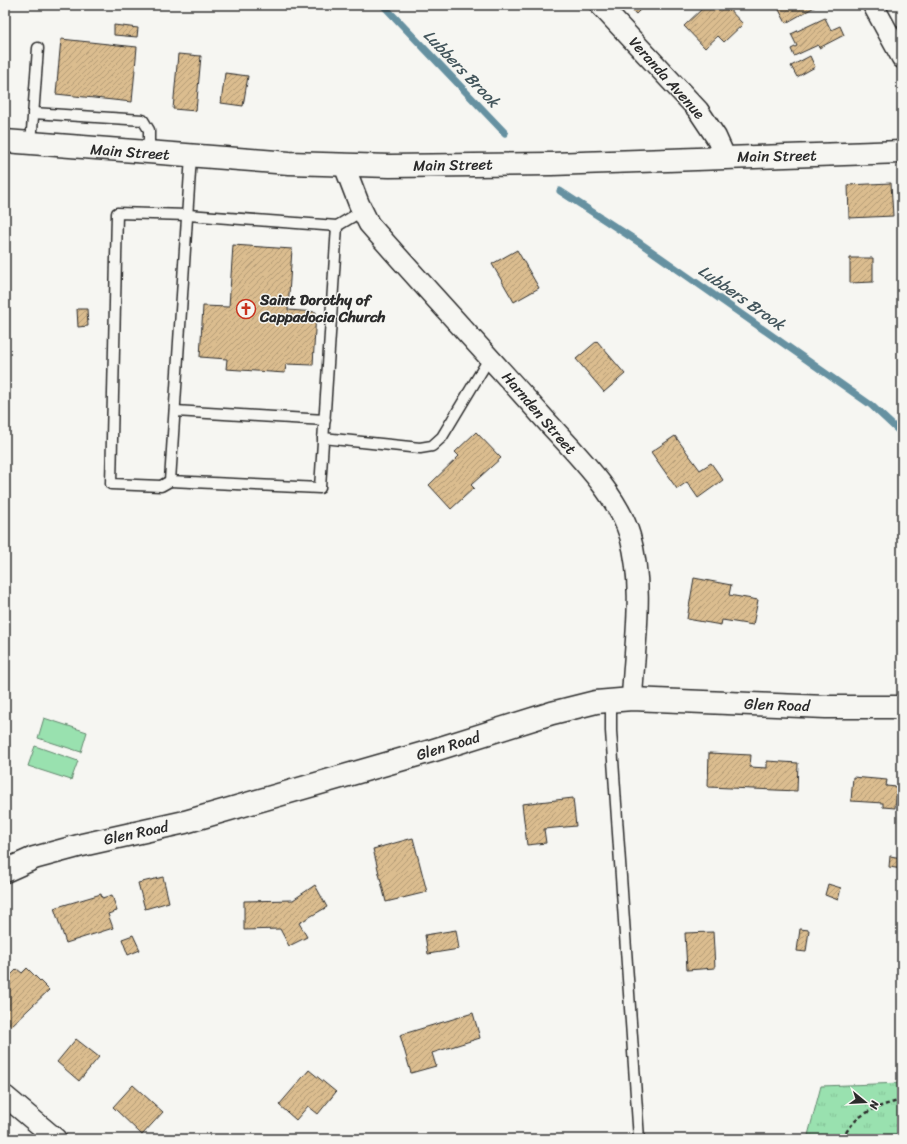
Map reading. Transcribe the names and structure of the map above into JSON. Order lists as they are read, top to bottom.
{
  "streets": {
    "main road": ["Main Street", "Glen Road"],
    "street": ["Veranda Avenue", "Harnden Street"]
  },
  "crossings": [
    ["Veranda Avenue", "Main Street"],
    ["Main Street", "Harnden Street"],
    ["Harnden Street", "Glen Road"]
  ],
  "water": ["Lubbers Brook"],
  "places": {
    "church": ["Saint Dorothy of Cappadocia Church"]
  },
  "north": "right"
}
